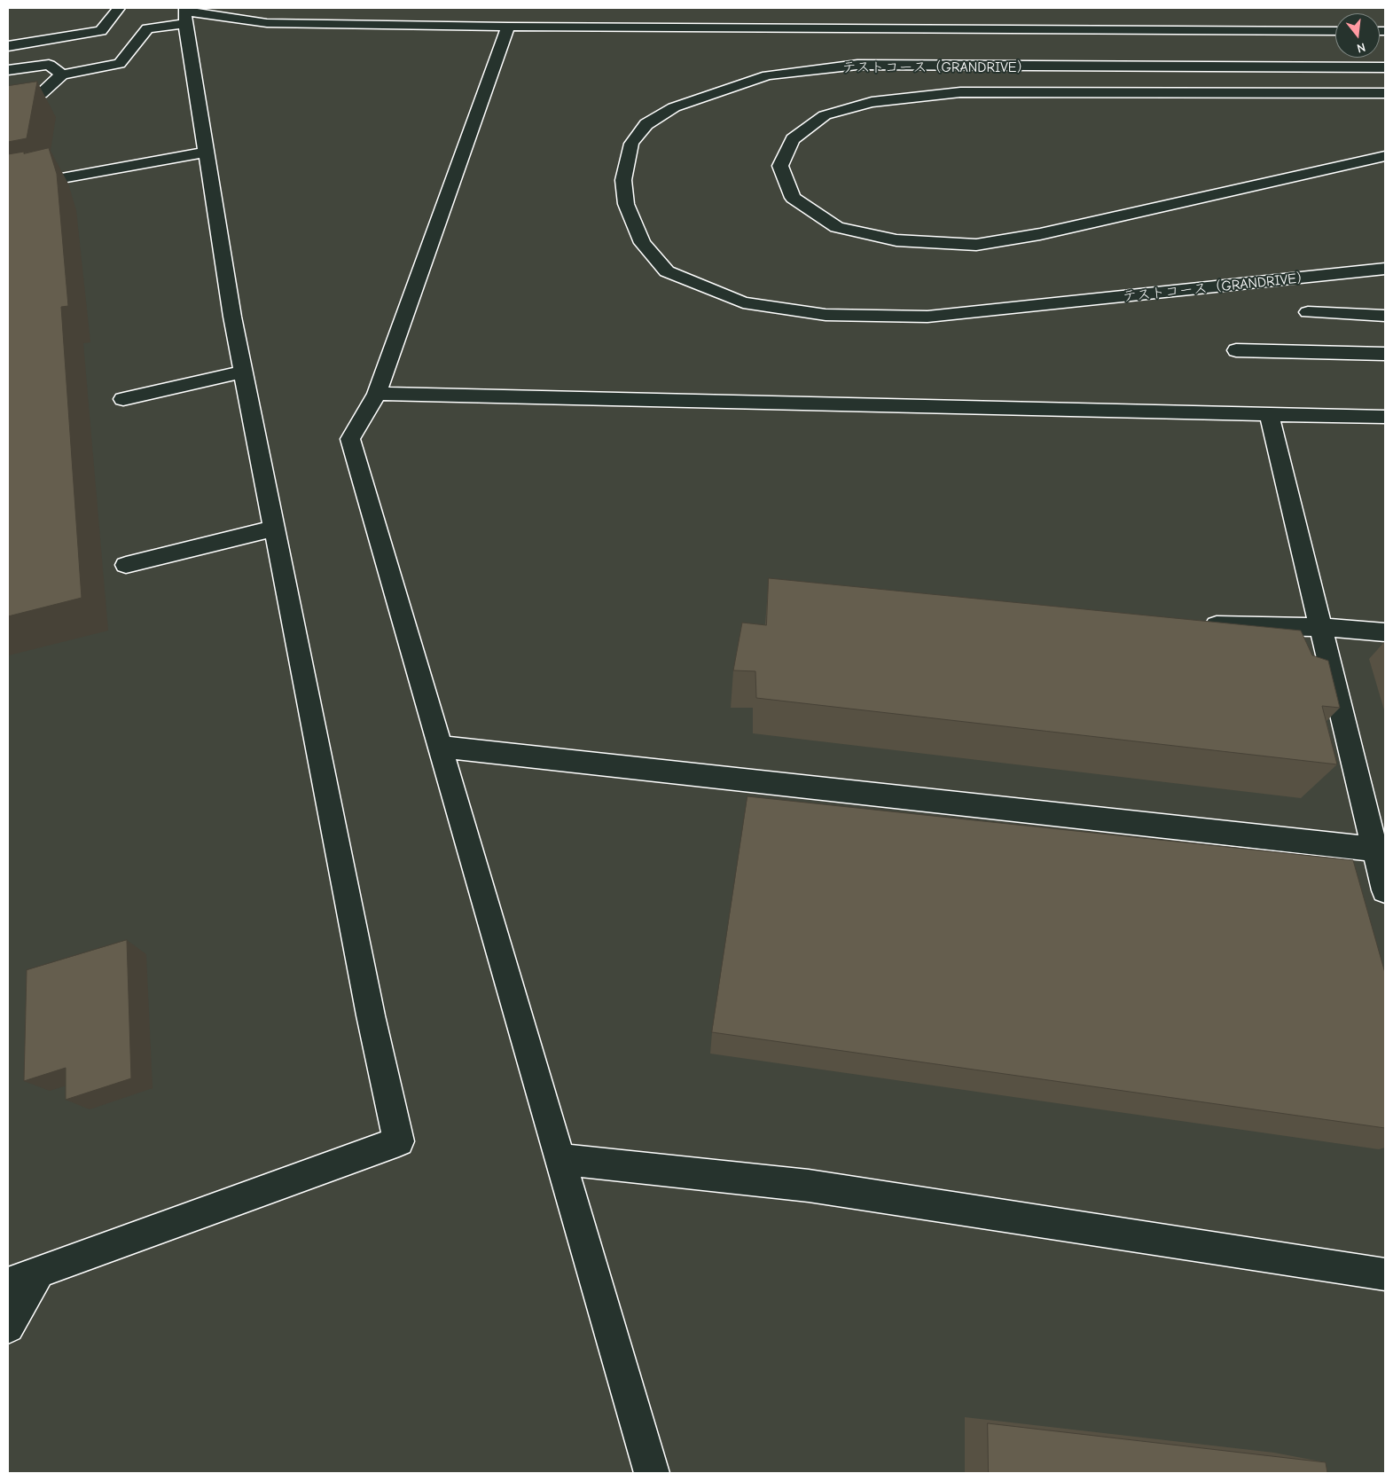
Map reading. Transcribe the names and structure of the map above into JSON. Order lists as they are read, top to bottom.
{
  "streets": {
    "street": ["テストコース（GRANDRIVE）"]
  },
  "north": "bottom"
}
